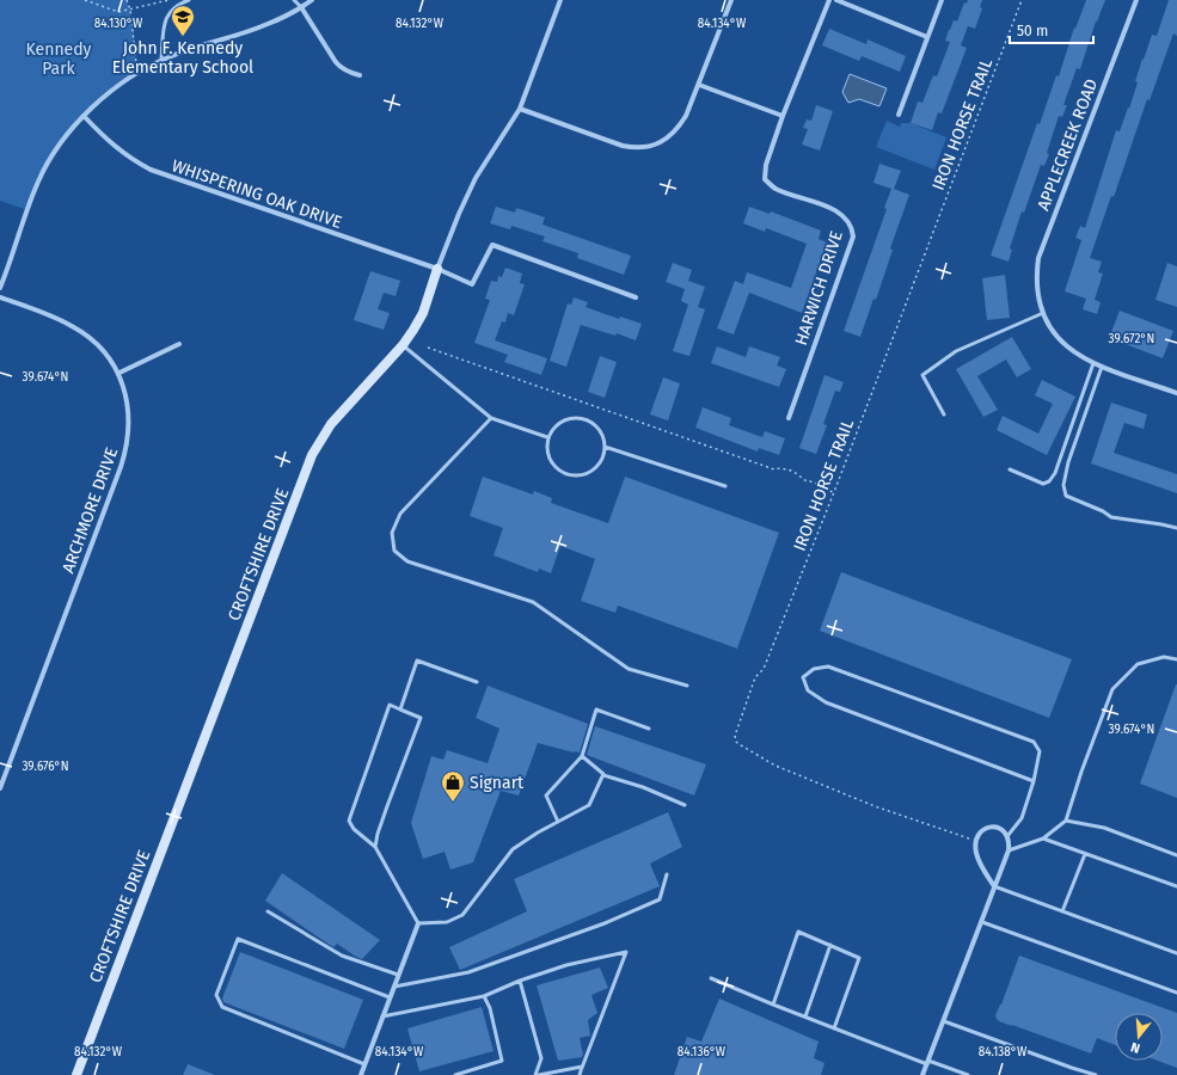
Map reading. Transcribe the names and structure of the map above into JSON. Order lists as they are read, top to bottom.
{
  "streets": {
    "street": [
      "APPLECREEK ROAD",
      "WHISPERING OAK DRIVE",
      "HARWICH DRIVE",
      "ARCHMORE DRIVE",
      "CROFTSHIRE DRIVE"
    ],
    "path": ["IRON HORSE TRAIL"]
  },
  "crossings": [
    ["WHISPERING OAK DRIVE", "CROFTSHIRE DRIVE"]
  ],
  "parks": ["Kennedy Park"],
  "places": {
    "school or university": ["John F. Kennedy Elementary School"],
    "shop": ["Signart"]
  },
  "scale_bar": "50 m",
  "north": "bottom",
  "coordinates": [
    "84.130°W",
    "84.132°W",
    "84.134°W",
    "39.672°N",
    "39.674°N",
    "39.676°N",
    "84.136°W",
    "84.138°W"
  ]
}
